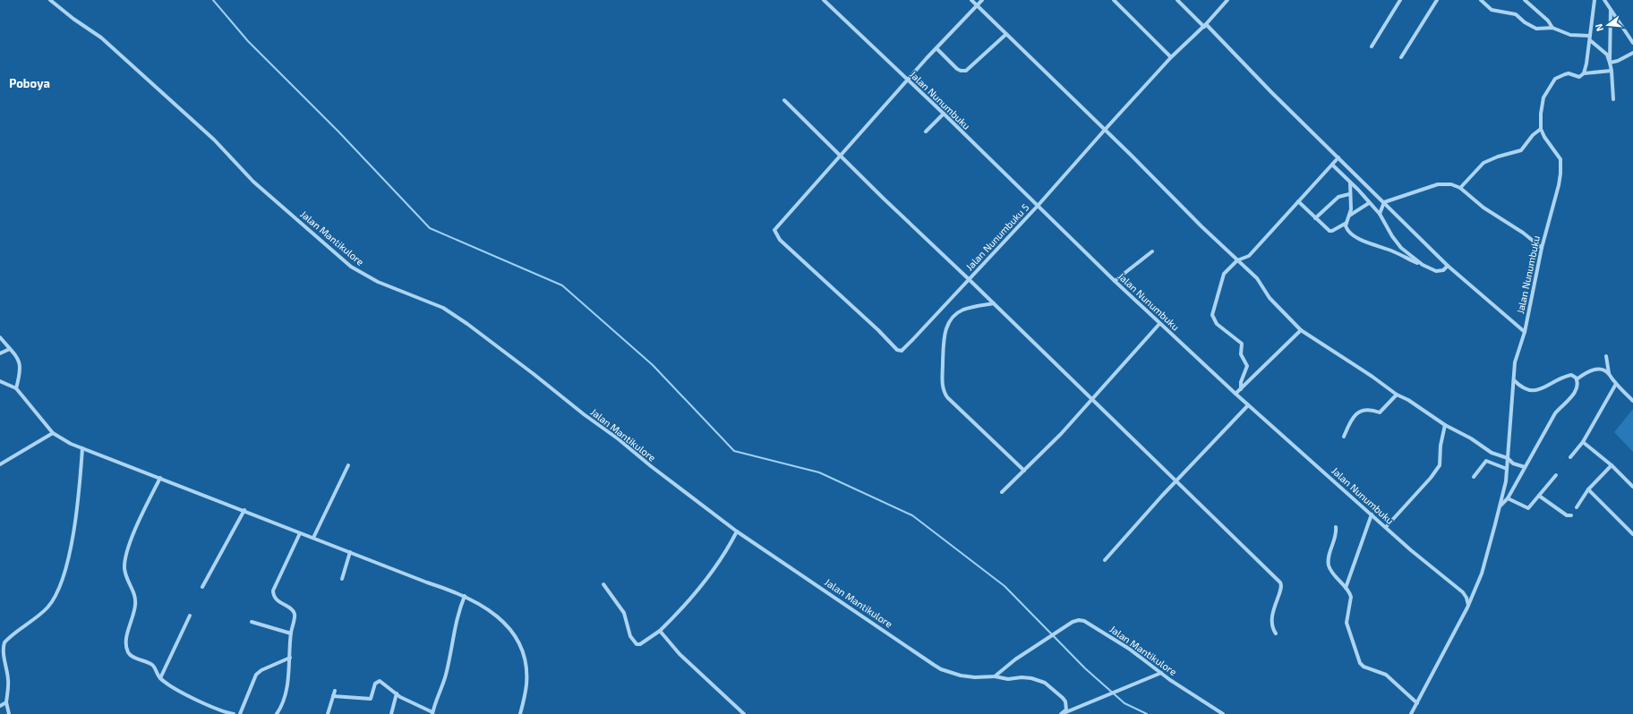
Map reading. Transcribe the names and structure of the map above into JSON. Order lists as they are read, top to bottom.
{
  "streets": {
    "street": ["Jalan Nunumbuku", "Jalan Nunumbuku 5", "Jalan Mantikulore"]
  },
  "crossings": [
    ["Jalan Nunumbuku", "Jalan Nunumbuku 5"]
  ],
  "districts": ["Poboya"],
  "north": "left"
}
